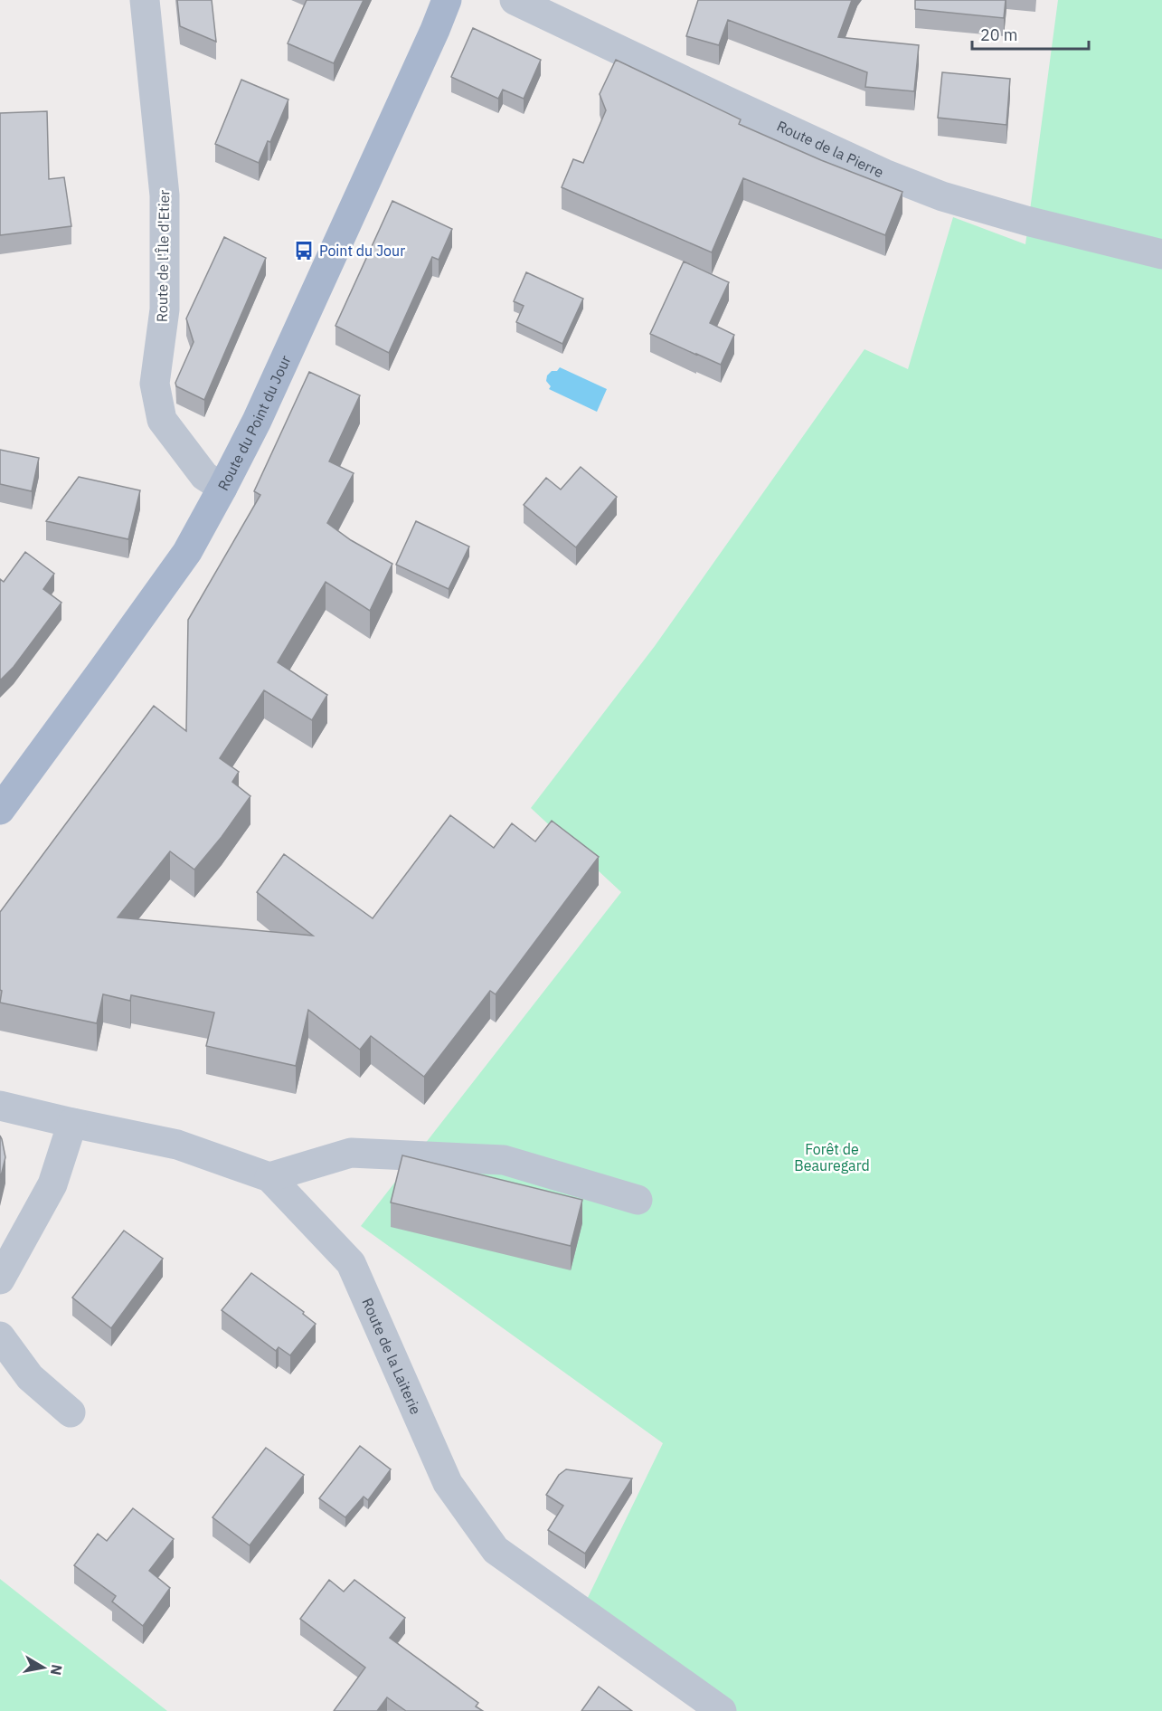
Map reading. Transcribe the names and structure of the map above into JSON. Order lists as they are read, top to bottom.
{
  "streets": {
    "main road": ["Route du Point du Jour"],
    "street": ["Route de la Pierre", "Route de l'Île d'Etier", "Route de la Laiterie"]
  },
  "crossings": [
    ["Route de l'Île d'Etier", "Route du Point du Jour"]
  ],
  "parks": ["Forêt de Beauregard"],
  "places": {
    "bus stop": ["Point du Jour"]
  },
  "scale_bar": "20 m",
  "north": "right"
}
